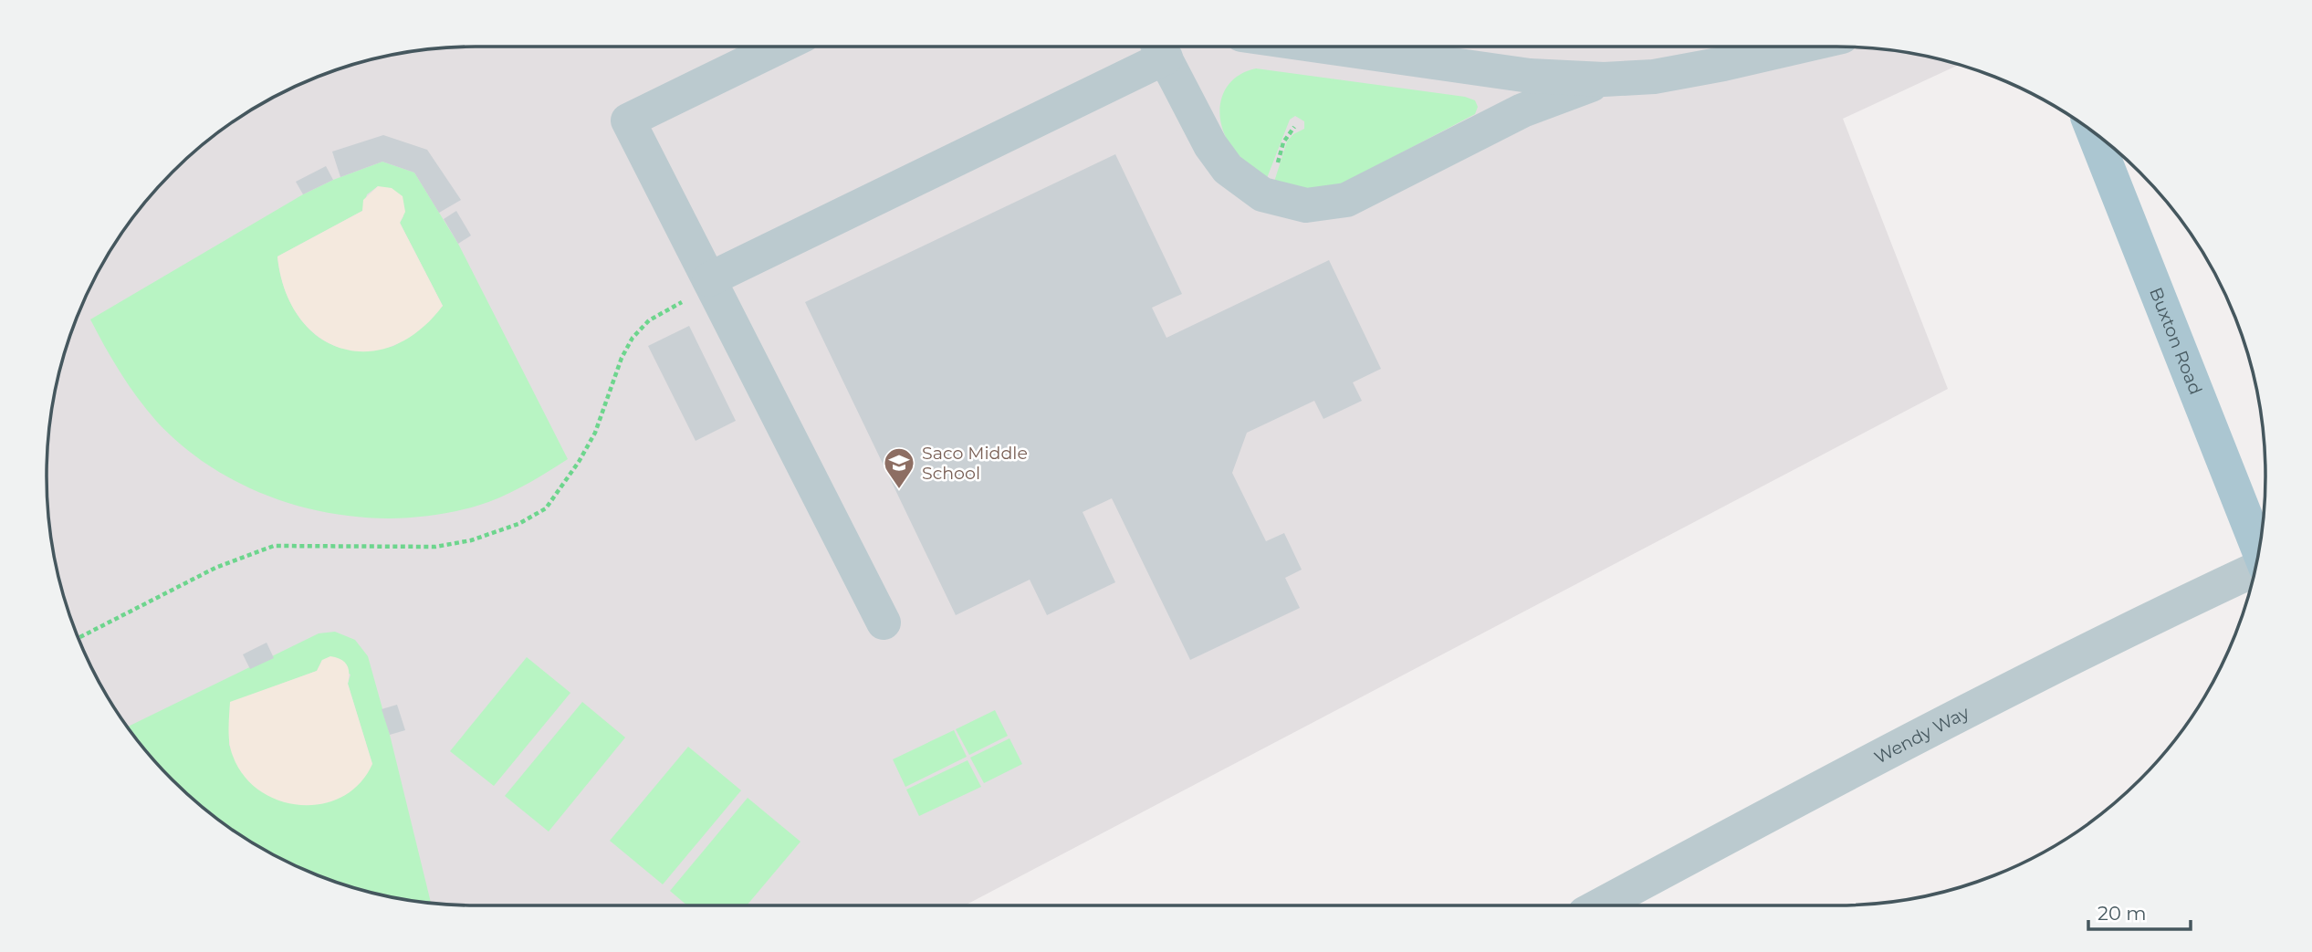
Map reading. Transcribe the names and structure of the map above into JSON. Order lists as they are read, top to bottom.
{
  "streets": {
    "main road": ["Buxton Road"],
    "street": ["Wendy Way"]
  },
  "places": {
    "school or university": ["Saco Middle School"]
  },
  "scale_bar": "20 m"
}
